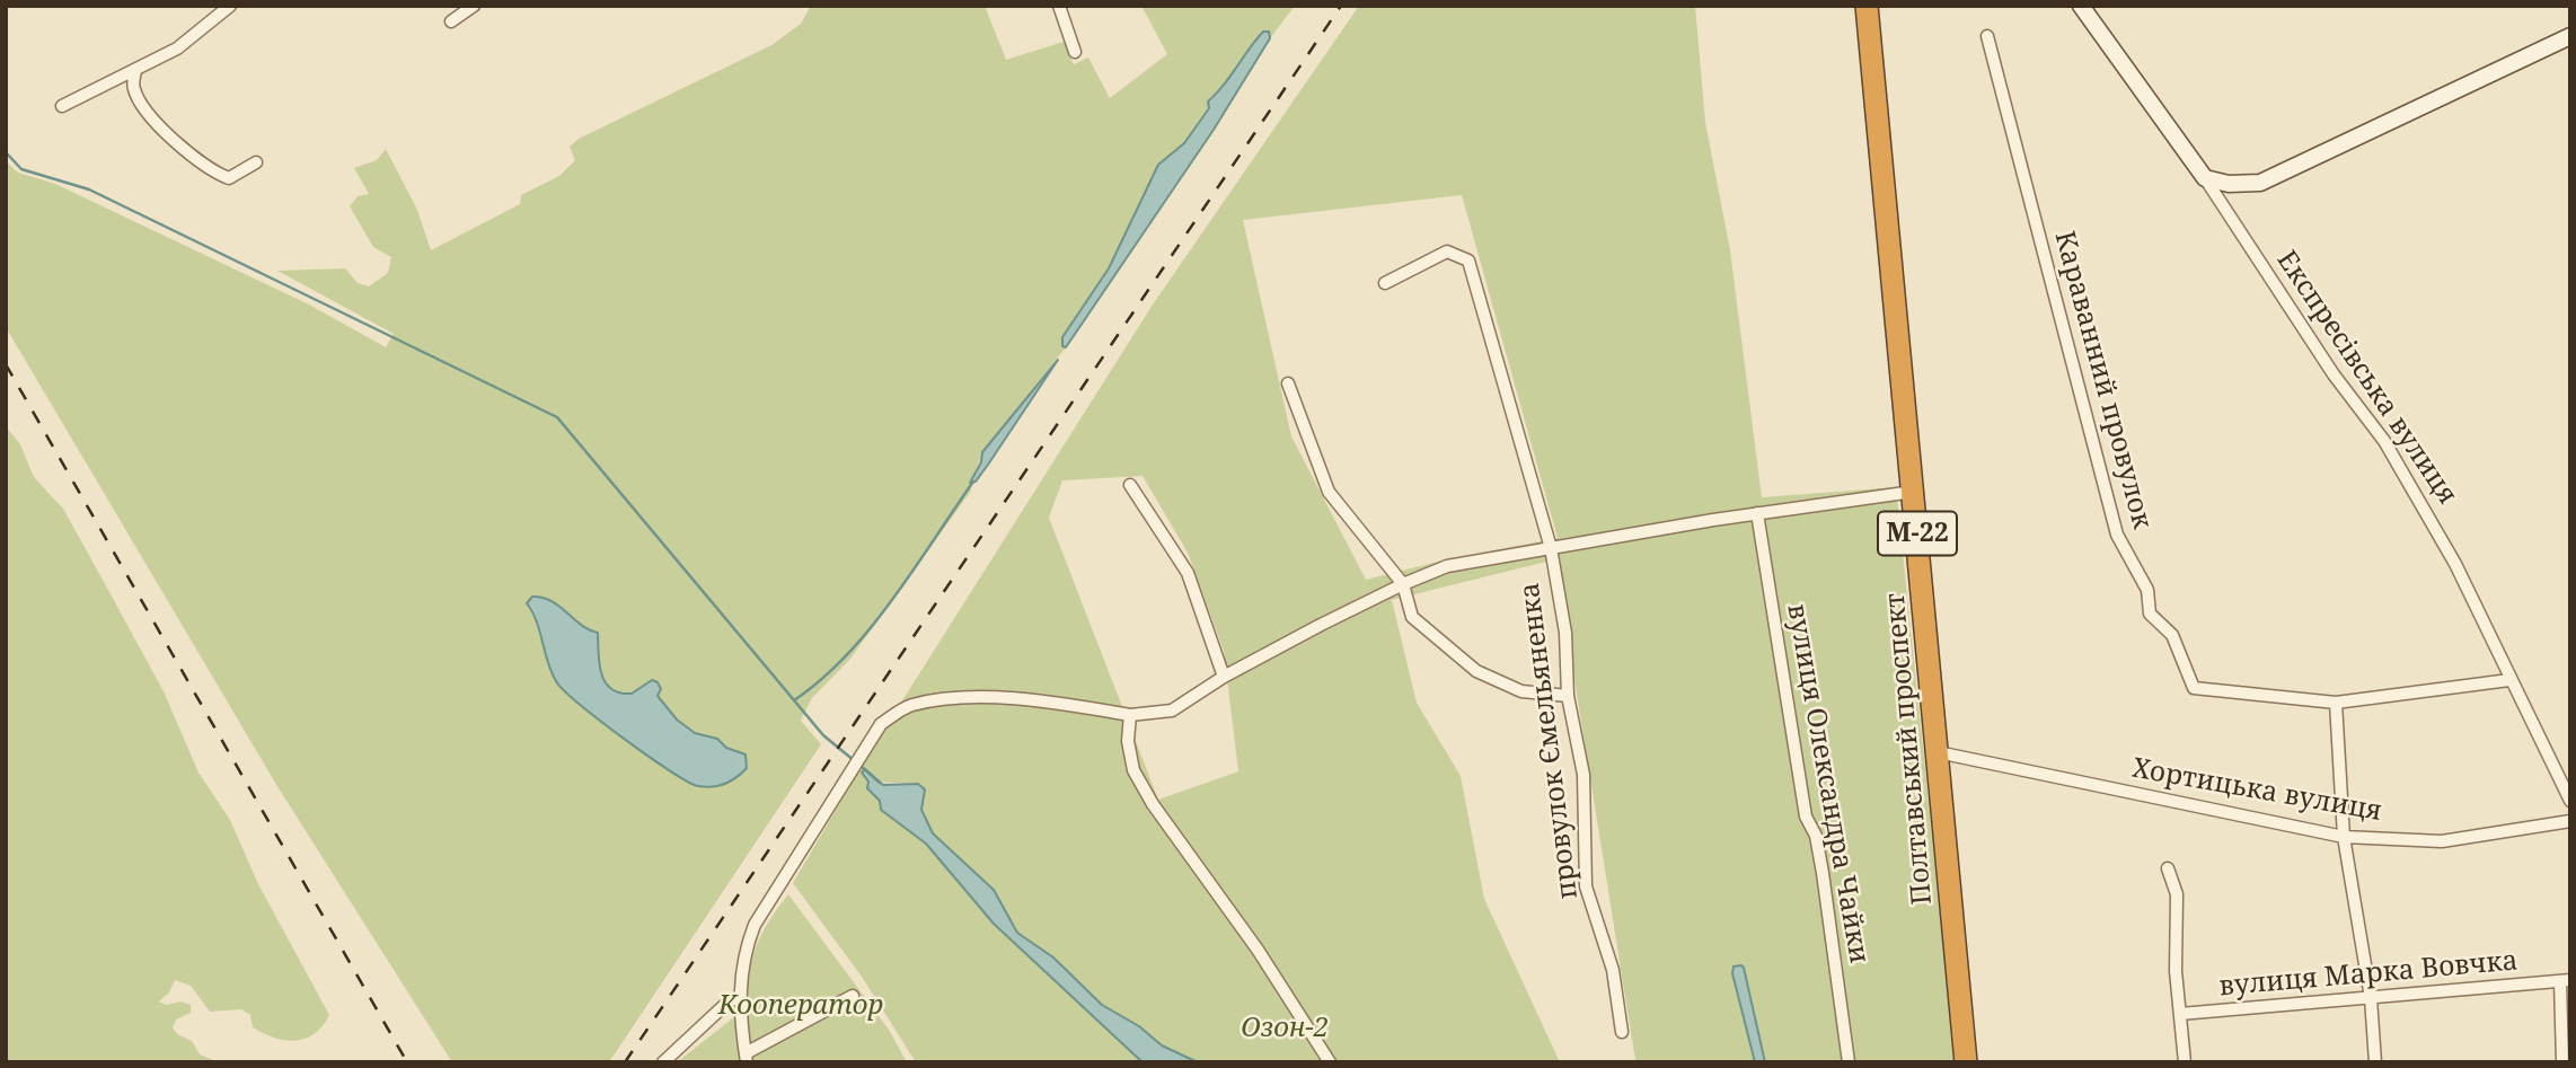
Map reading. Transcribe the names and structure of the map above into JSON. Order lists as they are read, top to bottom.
{
  "streets": {
    "highway": ["М-22", "Полтавський проспект"],
    "street": [
      "Експресівська вулиця",
      "Караванний провулок",
      "провулок Ємельяненка",
      "вулиця Олександра Чайки",
      "Хортицька вулиця",
      "вулиця Марка Вовчка"
    ]
  },
  "crossings": [
    ["Експресівська вулиця", "Караванний провулок"],
    ["Полтавський проспект", "Хортицька вулиця"]
  ],
  "parks": ["Кооператор", "Озон-2"]
}
